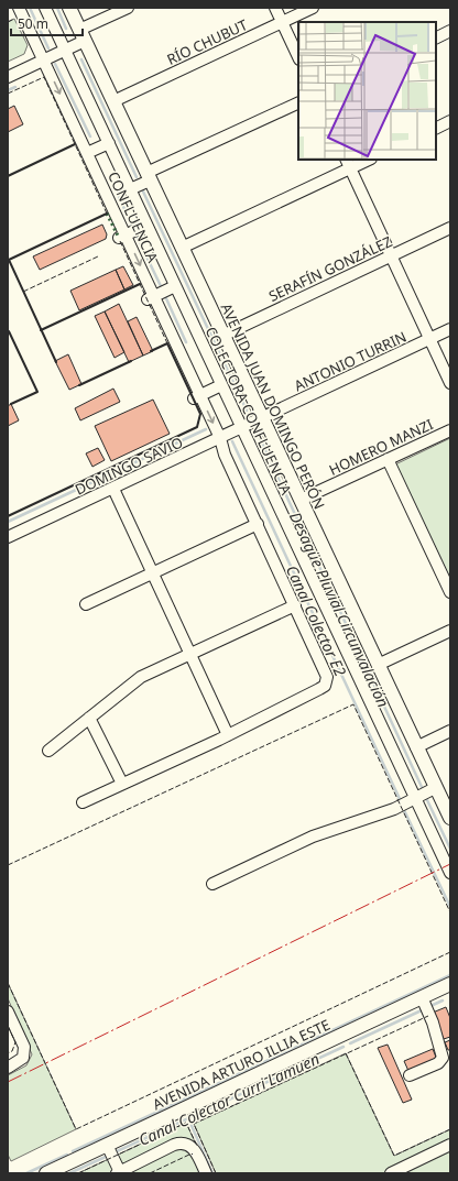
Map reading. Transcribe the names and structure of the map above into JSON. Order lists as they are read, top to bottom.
{
  "streets": {
    "main road": ["AVENIDA JUAN DOMINGO PERÓN", "AVENIDA ARTURO ILLIA ESTE"],
    "street": [
      "RÍO CHUBUT",
      "CONFLUENCIA",
      "SERAFÍN GONZÁLEZ",
      "ANTONIO TURRIN",
      "COLECTORA CONFLUENCIA",
      "HOMERO MANZI",
      "DOMINGO SAVIO"
    ]
  },
  "crossings": [
    ["RÍO CHUBUT", "AVENIDA JUAN DOMINGO PERÓN"],
    ["CONFLUENCIA", "DOMINGO SAVIO"],
    ["SERAFÍN GONZÁLEZ", "AVENIDA JUAN DOMINGO PERÓN"],
    ["ANTONIO TURRIN", "AVENIDA JUAN DOMINGO PERÓN"],
    ["ANTONIO TURRIN", "DOMINGO SAVIO"],
    ["AVENIDA JUAN DOMINGO PERÓN", "HOMERO MANZI"],
    ["AVENIDA JUAN DOMINGO PERÓN", "DOMINGO SAVIO"],
    ["COLECTORA CONFLUENCIA", "DOMINGO SAVIO"]
  ],
  "water": ["Desagüe Pluvial Circunvalación", "Canal Colector E2", "Canal Colector Curri Lamuen"],
  "scale_bar": "50 m"
}
